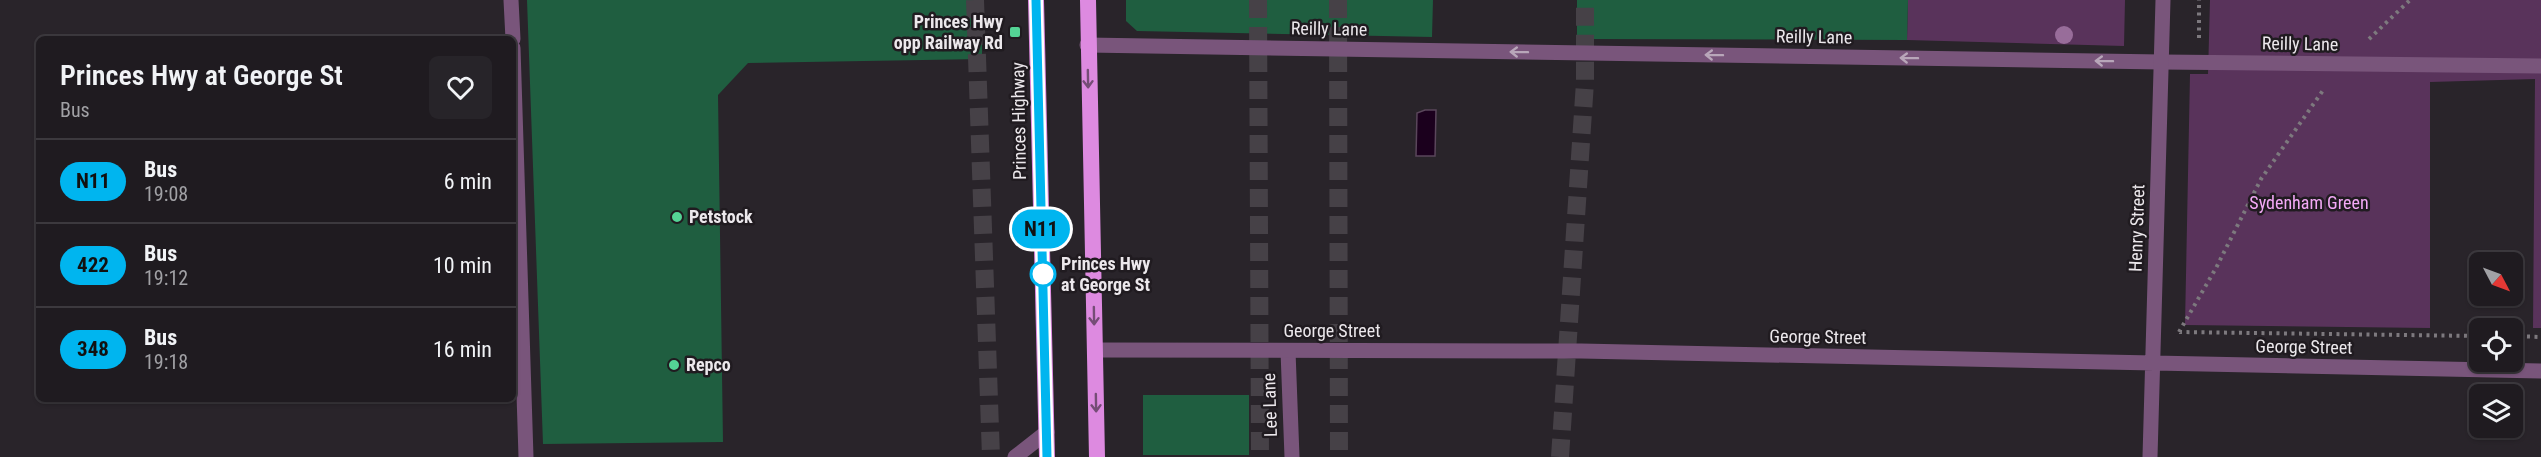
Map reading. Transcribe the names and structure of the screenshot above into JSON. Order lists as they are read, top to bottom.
{
  "streets": {
    "highway": ["Princes Highway"],
    "street": [
      "Reilly Lane",
      "Henry Street",
      "George Street",
      "Lee Lane"
    ]
  },
  "crossings": [
    ["Reilly Lane", "Henry Street"],
    ["Henry Street", "George Street"],
    ["George Street", "Lee Lane"]
  ],
  "one_way": ["Reilly Lane"],
  "parks": ["Sydenham Green"],
  "places": {
    "transit": ["Princes Hwy opp Railway Rd"],
    "other": ["Petstock", "Princes Hwy at George St", "Repco"]
  },
  "lines": ["bus line N11"],
  "north": "bottom right",
  "page": {
    "on_map": "N11",
    "heading": ["Princes Hwy at George St", "Bus"],
    "list": [
      {
        "mark": "N11",
        "name": "Bus",
        "note": "19:08",
        "value": "6 min"
      },
      {
        "mark": "422",
        "name": "Bus",
        "note": "19:12",
        "value": "10 min"
      },
      {
        "mark": "348",
        "name": "Bus",
        "note": "19:18",
        "value": "16 min"
      }
    ]
  }
}
